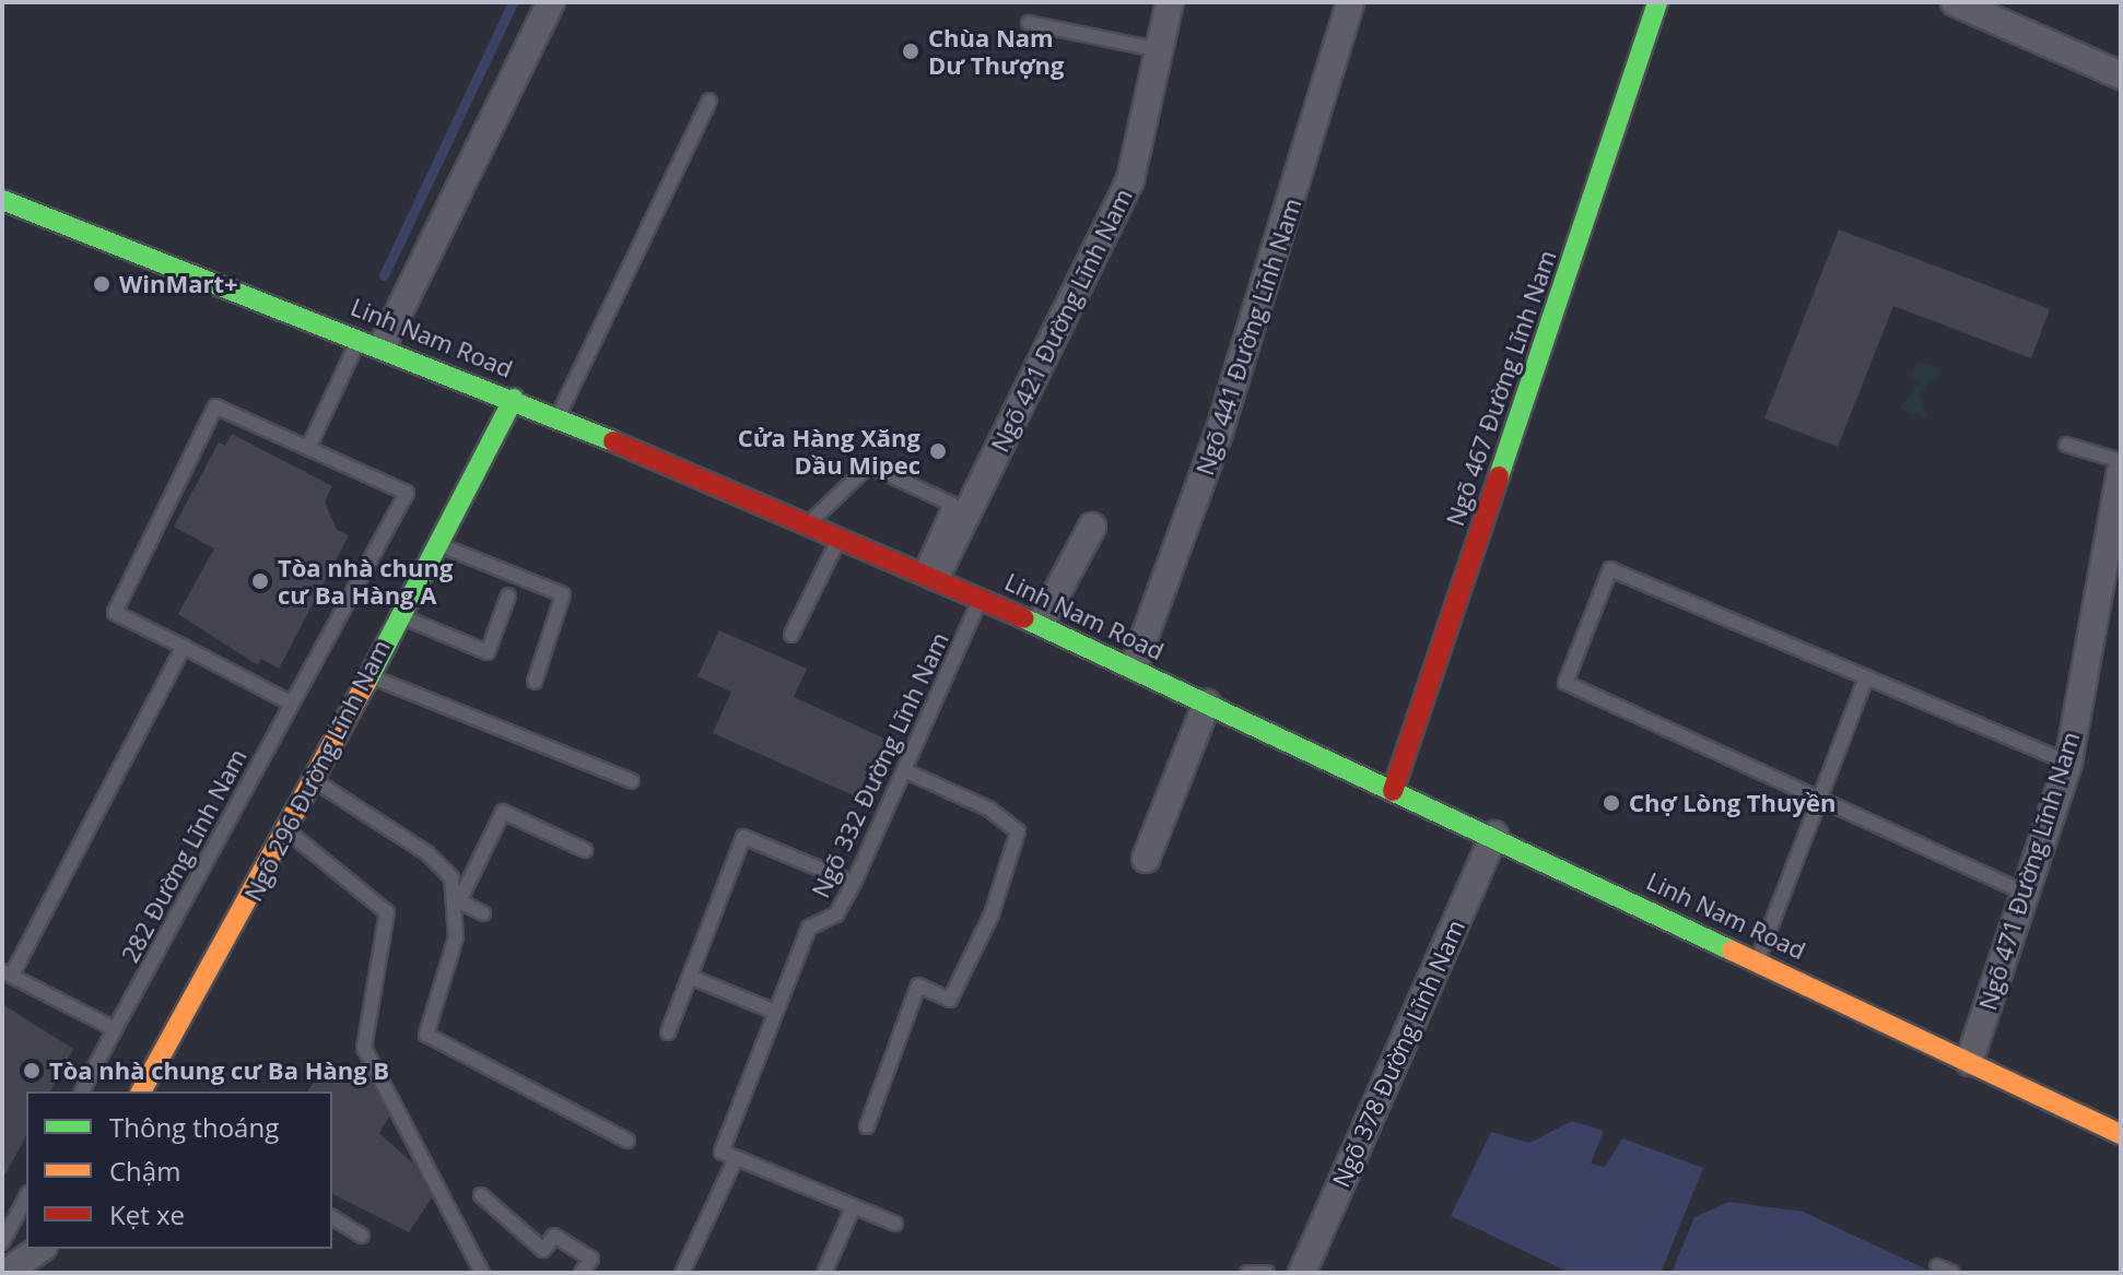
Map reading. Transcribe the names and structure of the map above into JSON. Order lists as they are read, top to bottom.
{
  "streets": {
    "main road": ["Linh Nam Road", "Ngõ 467 Đường Lĩnh Nam", "Ngõ 296 Đường Lĩnh Nam"],
    "street": [
      "Ngõ 421 Đường Lĩnh Nam",
      "Ngõ 441 Đường Lĩnh Nam",
      "Ngõ 471 Đường Lĩnh Nam",
      "Ngõ 378 Đường Lĩnh Nam"
    ],
    "lane": ["Ngõ 332 Đường Lĩnh Nam", "282 Đường Lĩnh Nam"]
  },
  "crossings": [
    ["Ngõ 421 Đường Lĩnh Nam", "Linh Nam Road"],
    ["Ngõ 441 Đường Lĩnh Nam", "Linh Nam Road"],
    ["Linh Nam Road", "Ngõ 467 Đường Lĩnh Nam"],
    ["Linh Nam Road", "Ngõ 332 Đường Lĩnh Nam"],
    ["Linh Nam Road", "Ngõ 296 Đường Lĩnh Nam"],
    ["Linh Nam Road", "Ngõ 471 Đường Lĩnh Nam"],
    ["Linh Nam Road", "Ngõ 378 Đường Lĩnh Nam"]
  ],
  "places": [
    "Chùa Nam Dư Thượng",
    "WinMart+",
    "Cửa Hàng Xăng Dầu Mipec",
    "Tòa nhà chung cư Ba Hàng A",
    "Chợ Lòng Thuyền",
    "Tòa nhà chung cư Ba Hàng B"
  ],
  "legend": ["Thông thoáng", "Chậm", "Kẹt xe"]
}
